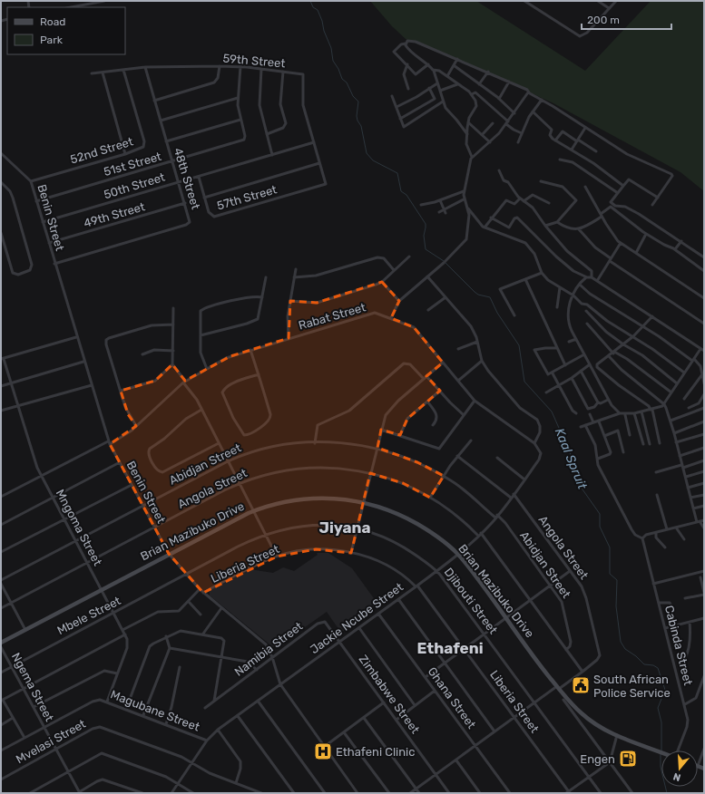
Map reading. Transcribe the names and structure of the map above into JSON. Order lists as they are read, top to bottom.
{
  "streets": {
    "street": [
      "59th Street",
      "52nd Street",
      "51st Street",
      "48th Street",
      "50th Street",
      "57th Street",
      "49th Street",
      "Benin Street",
      "Rabat Street",
      "Abidjan Street",
      "Angola Street",
      "Mngoma Street",
      "Brian Mazibuko Drive",
      "Liberia Street",
      "Djibouti Street",
      "Mbele Street",
      "Jackie Ncube Street",
      "Cabinda Street",
      "Namibia Street",
      "Ngema Street",
      "Zimbabwe Street",
      "Ghana Street",
      "Magubane Street",
      "Mvelasi Street"
    ]
  },
  "crossings": [
    ["59th Street", "52nd Street"],
    ["59th Street", "51st Street"],
    ["59th Street", "48th Street"],
    ["59th Street", "50th Street"],
    ["59th Street", "57th Street"],
    ["52nd Street", "Benin Street"],
    ["51st Street", "48th Street"],
    ["51st Street", "Benin Street"],
    ["48th Street", "50th Street"],
    ["48th Street", "49th Street"],
    ["48th Street", "Benin Street"],
    ["50th Street", "57th Street"],
    ["50th Street", "Benin Street"],
    ["49th Street", "Benin Street"],
    ["Benin Street", "Rabat Street"],
    ["Benin Street", "Abidjan Street"],
    ["Benin Street", "Angola Street"],
    ["Benin Street", "Brian Mazibuko Drive"],
    ["Benin Street", "Liberia Street"],
    ["Benin Street", "Djibouti Street"],
    ["Benin Street", "Mbele Street"],
    ["Benin Street", "Jackie Ncube Street"],
    ["Benin Street", "Namibia Street"],
    ["Rabat Street", "Mngoma Street"],
    ["Rabat Street", "Jackie Ncube Street"],
    ["Abidjan Street", "Angola Street"],
    ["Abidjan Street", "Mngoma Street"],
    ["Abidjan Street", "Jackie Ncube Street"],
    ["Angola Street", "Mngoma Street"],
    ["Angola Street", "Brian Mazibuko Drive"],
    ["Angola Street", "Liberia Street"],
    ["Angola Street", "Djibouti Street"],
    ["Angola Street", "Jackie Ncube Street"],
    ["Angola Street", "Zimbabwe Street"],
    ["Angola Street", "Ghana Street"],
    ["Mngoma Street", "Brian Mazibuko Drive"],
    ["Mngoma Street", "Mbele Street"],
    ["Brian Mazibuko Drive", "Jackie Ncube Street"],
    ["Liberia Street", "Jackie Ncube Street"],
    ["Djibouti Street", "Mbele Street"],
    ["Djibouti Street", "Jackie Ncube Street"],
    ["Mbele Street", "Ngema Street"],
    ["Jackie Ncube Street", "Namibia Street"],
    ["Jackie Ncube Street", "Zimbabwe Street"],
    ["Jackie Ncube Street", "Ghana Street"],
    ["Jackie Ncube Street", "Magubane Street"],
    ["Jackie Ncube Street", "Mvelasi Street"],
    ["Namibia Street", "Zimbabwe Street"],
    ["Ngema Street", "Magubane Street"],
    ["Ngema Street", "Mvelasi Street"]
  ],
  "districts": ["Jiyana", "Ethafeni"],
  "water": ["Kaal Spruit"],
  "places": {
    "public building": ["South African Police Service"],
    "hospital": ["Ethafeni Clinic"],
    "fuel station": ["Engen"]
  },
  "legend": ["Road", "Park"],
  "scale_bar": "200 m",
  "north": "bottom"
}
